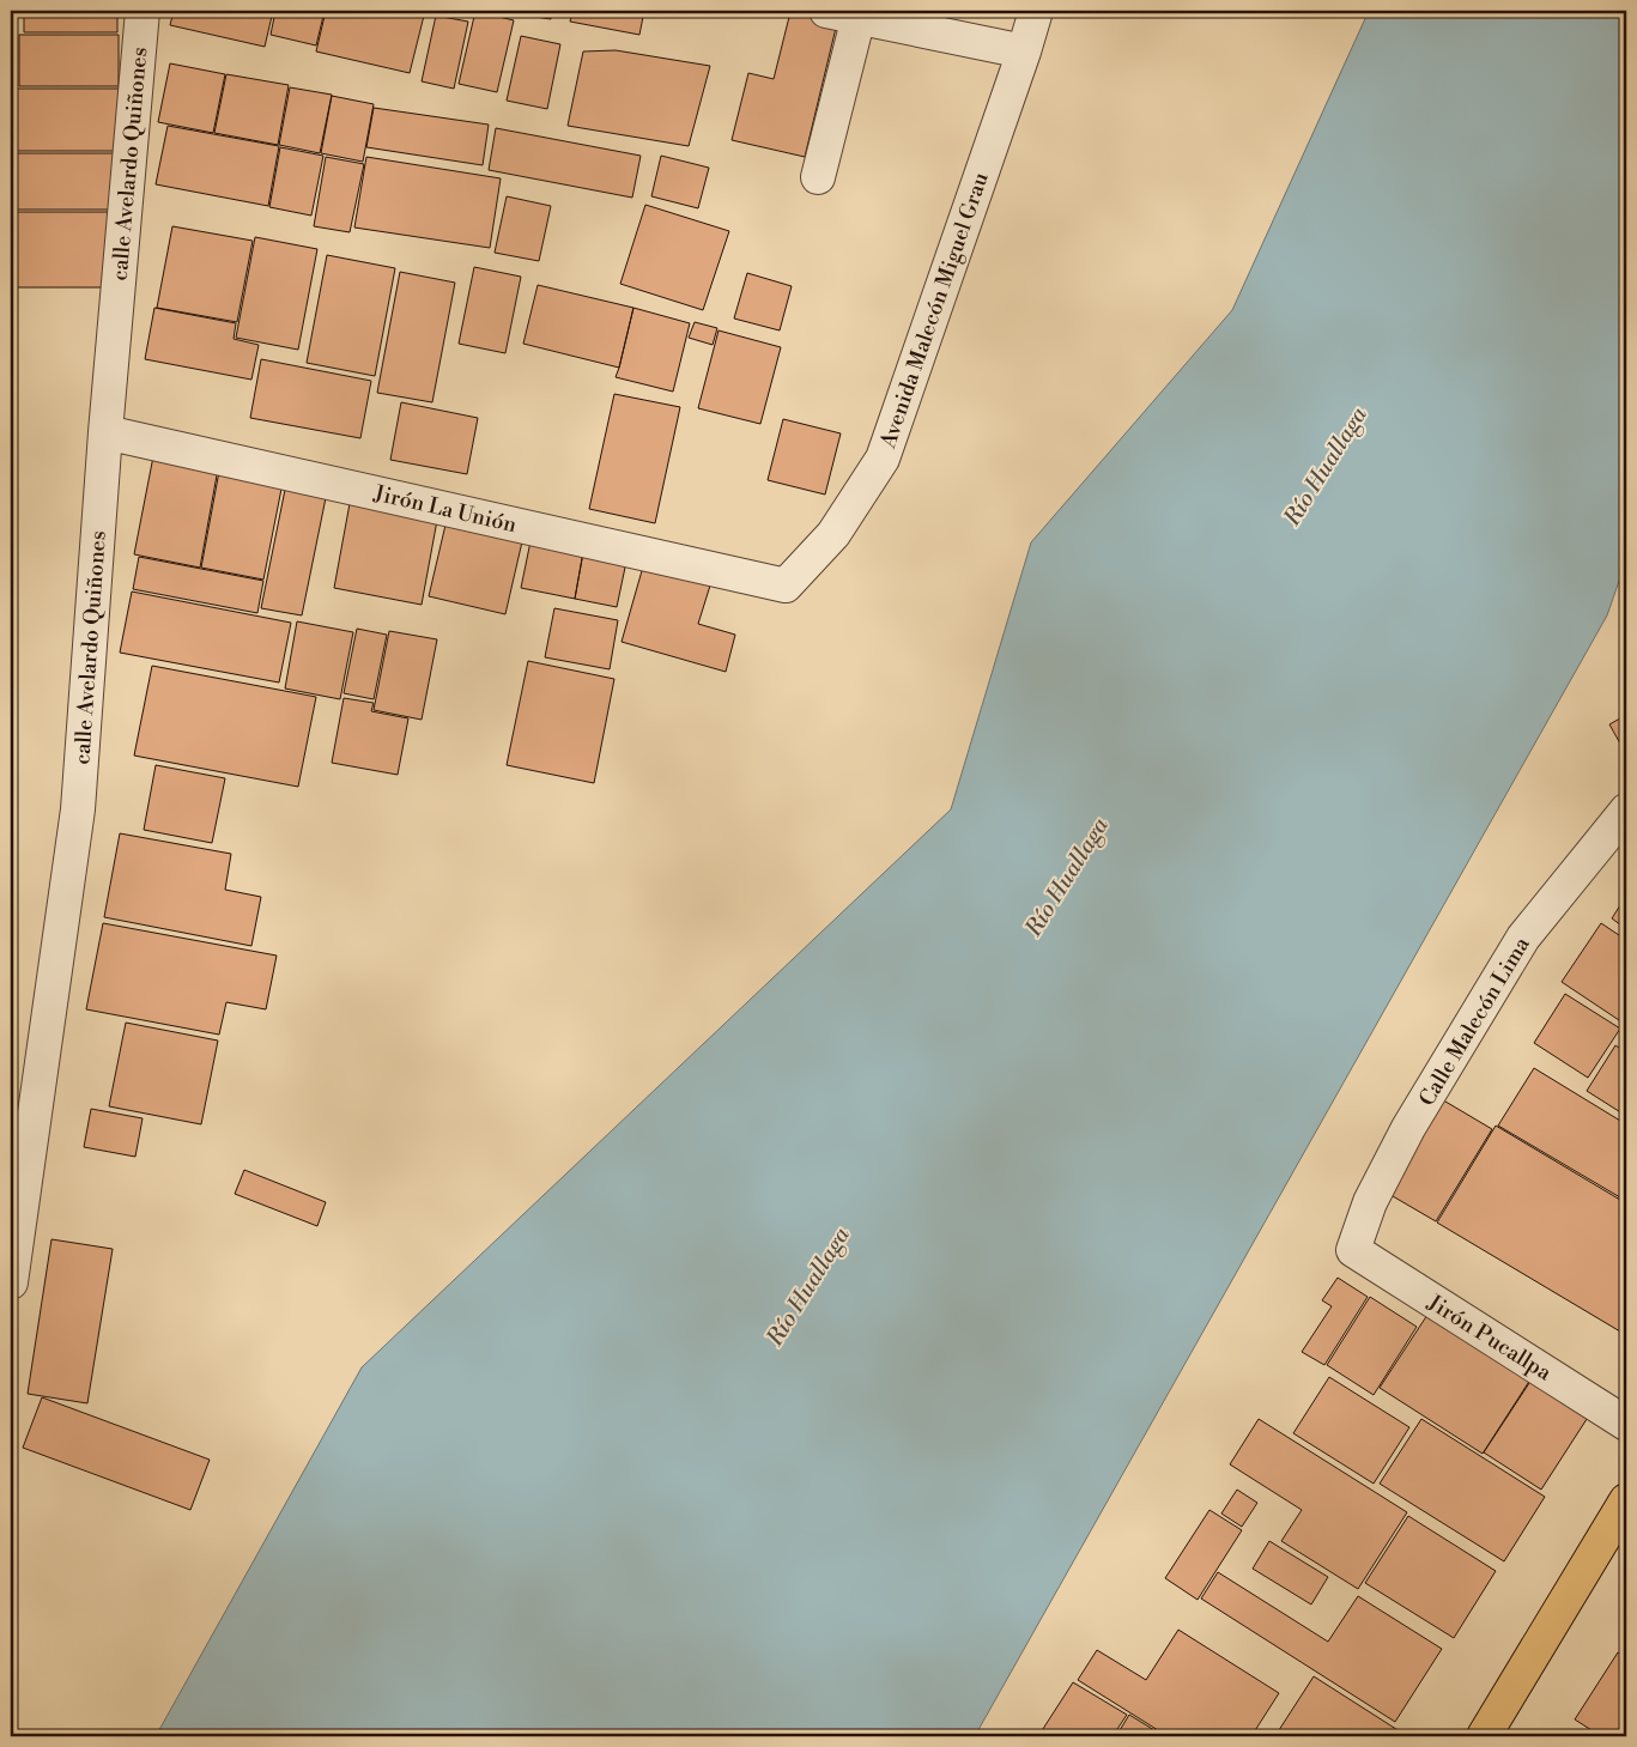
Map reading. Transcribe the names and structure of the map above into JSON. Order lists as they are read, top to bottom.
{
  "streets": {
    "street": [
      "calle Avelardo Quiñones",
      "Avenida Malecón Miguel Grau",
      "Jirón La Unión",
      "Calle Malecón Lima",
      "Jirón Pucallpa"
    ]
  },
  "crossings": [
    ["calle Avelardo Quiñones", "Jirón La Unión"],
    ["Avenida Malecón Miguel Grau", "Jirón La Unión"],
    ["Calle Malecón Lima", "Jirón Pucallpa"]
  ],
  "water": ["Río Huallaga"]
}
